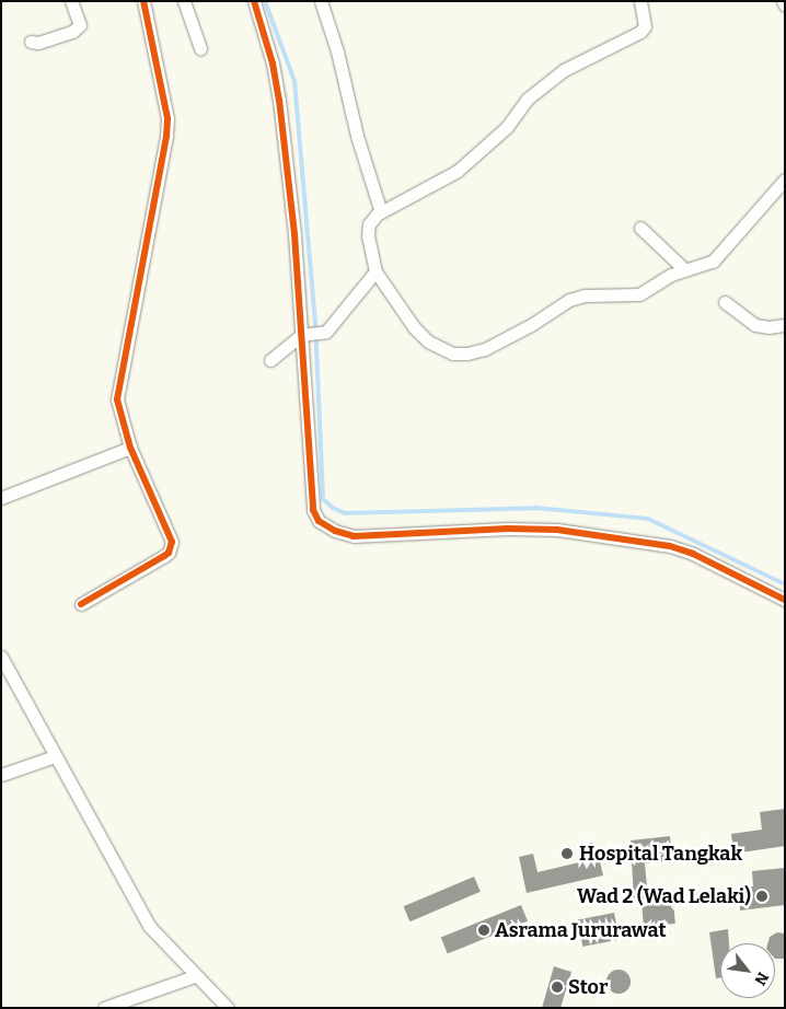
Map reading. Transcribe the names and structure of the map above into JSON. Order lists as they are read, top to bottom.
{
  "places": [
    "Hospital Tangkak",
    "Wad 2 (Wad Lelaki)",
    "Asrama Jururawat",
    "Stor"
  ],
  "north": "bottom right"
}
